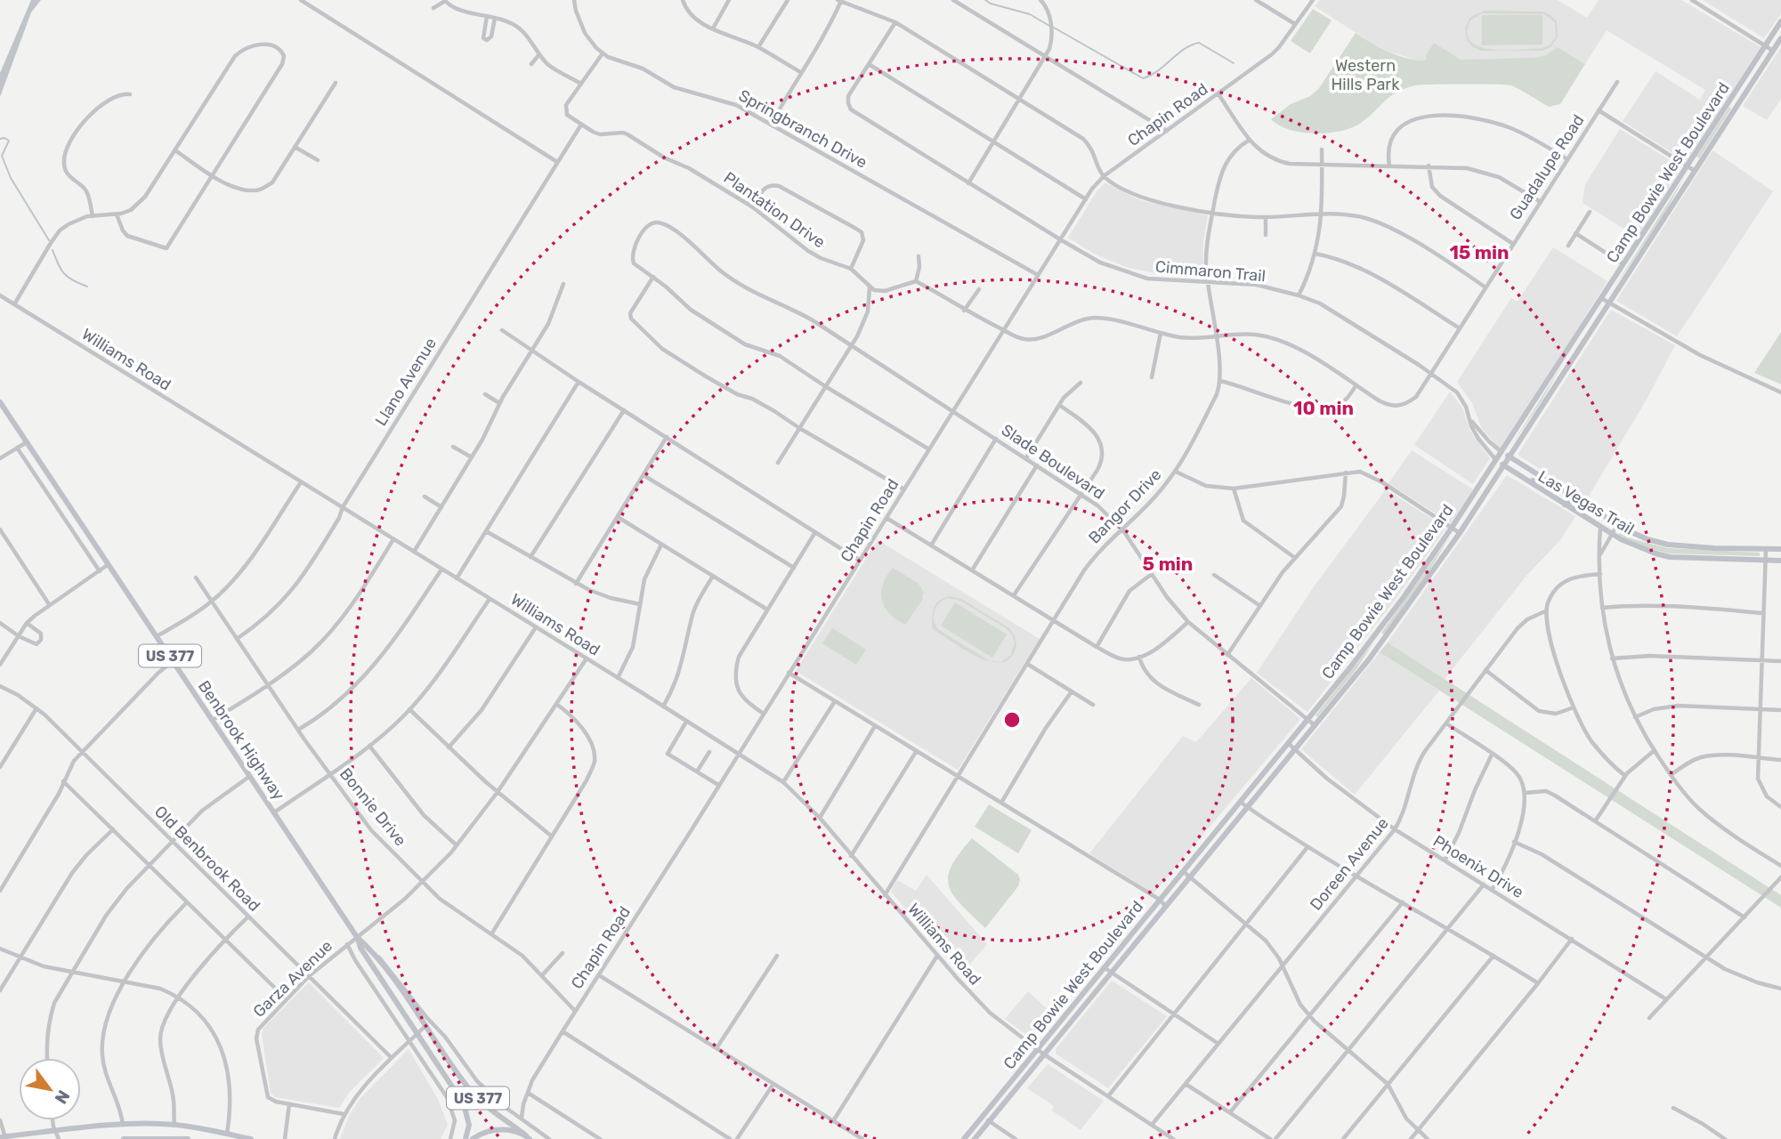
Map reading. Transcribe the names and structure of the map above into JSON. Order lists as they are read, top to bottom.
{
  "streets": {
    "main road": [
      "Camp Bowie West Boulevard",
      "Las Vegas Trail",
      "US 377",
      "Benbrook Highway"
    ],
    "street": [
      "Chapin Road",
      "Springbranch Drive",
      "Guadalupe Road",
      "Plantation Drive",
      "Cimmaron Trail",
      "Williams Road",
      "Llano Avenue",
      "Slade Boulevard",
      "Bangor Drive",
      "Bonnie Drive",
      "Old Benbrook Road",
      "Doreen Avenue",
      "Phoenix Drive",
      "Garza Avenue"
    ]
  },
  "crossings": [
    ["Chapin Road", "Springbranch Drive"],
    ["Chapin Road", "Guadalupe Road"],
    ["Chapin Road", "Cimmaron Trail"],
    ["Chapin Road", "Williams Road"],
    ["Chapin Road", "Slade Boulevard"],
    ["Chapin Road", "Benbrook Highway"],
    ["Chapin Road", "Bonnie Drive"],
    ["Guadalupe Road", "Cimmaron Trail"],
    ["Guadalupe Road", "Bangor Drive"],
    ["Camp Bowie West Boulevard", "Cimmaron Trail"],
    ["Camp Bowie West Boulevard", "Williams Road"],
    ["Camp Bowie West Boulevard", "Slade Boulevard"],
    ["Camp Bowie West Boulevard", "Las Vegas Trail"],
    ["Camp Bowie West Boulevard", "Phoenix Drive"],
    ["Plantation Drive", "Llano Avenue"],
    ["Cimmaron Trail", "Las Vegas Trail"],
    ["Cimmaron Trail", "Bangor Drive"],
    ["Williams Road", "Llano Avenue"],
    ["Williams Road", "Bangor Drive"],
    ["Williams Road", "Doreen Avenue"],
    ["Williams Road", "Garza Avenue"],
    ["Llano Avenue", "Bonnie Drive"],
    ["Slade Boulevard", "Bangor Drive"],
    ["Benbrook Highway", "Garza Avenue"],
    ["Bonnie Drive", "Garza Avenue"],
    ["Old Benbrook Road", "Garza Avenue"],
    ["Doreen Avenue", "Phoenix Drive"]
  ],
  "parks": ["Western Hills Park"],
  "north": "bottom right",
  "rings": ["15 min", "10 min", "5 min"]
}
